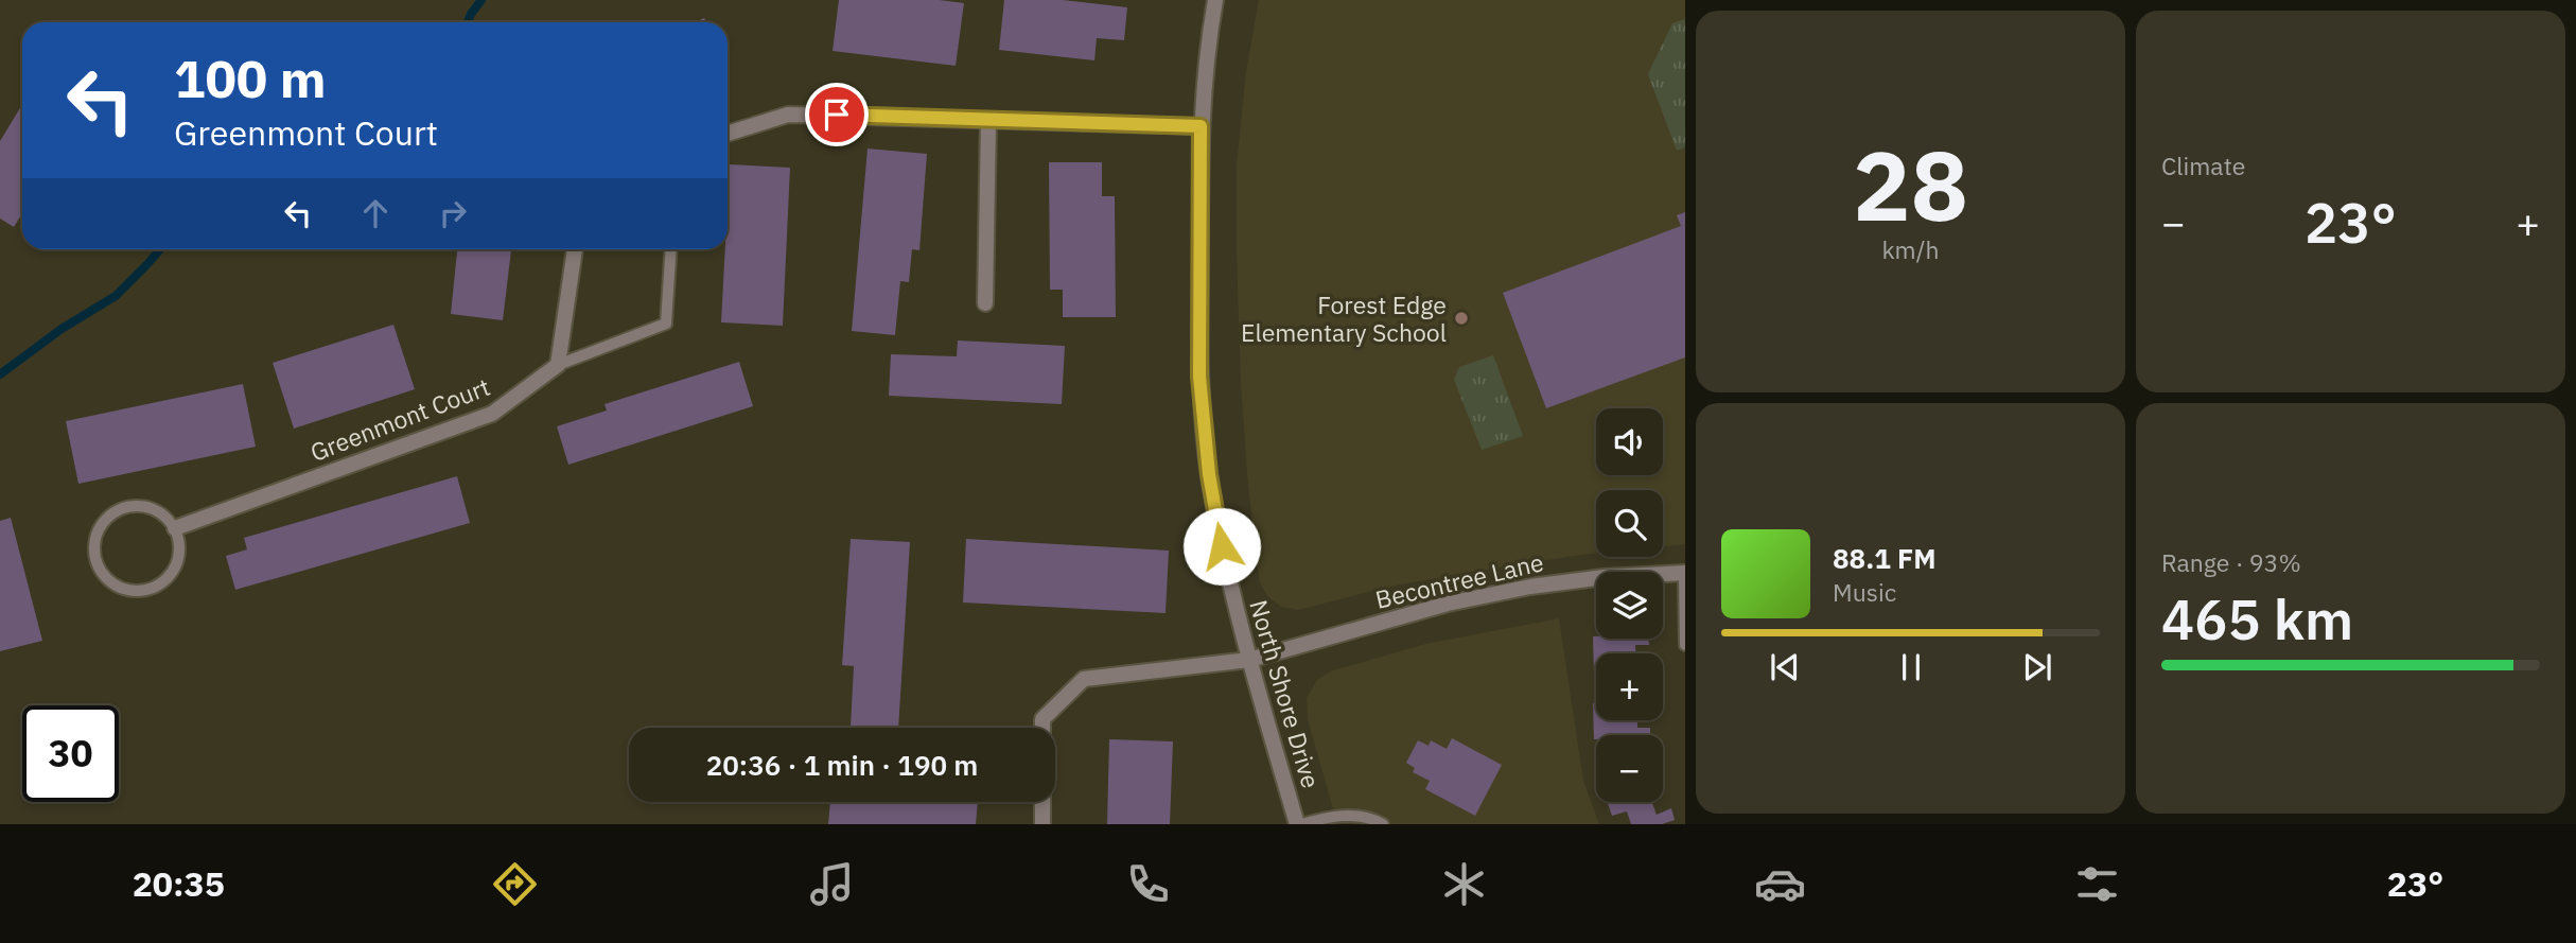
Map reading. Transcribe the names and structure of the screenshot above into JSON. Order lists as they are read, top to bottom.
{
  "streets": {
    "street": ["Greenmont Court", "Becontree Lane", "North Shore Drive"]
  },
  "crossings": [
    ["Becontree Lane", "North Shore Drive"]
  ],
  "places": ["Forest Edge Elementary School"],
  "page": {
    "tile": [
      ["28", "km/h"],
      "Climate",
      ["Range · 93%", "465 km"]
    ],
    "turn": ["100 m", "Greenmont Court"],
    "heat": ["−", "23°", "+"],
    "map_buttons": ["+", "−"],
    "song": ["88.1 FM", "Music"],
    "limit": "30",
    "trip": "20:36 · 1 min · 190 m",
    "tabs": ["20:35", "23°"]
  }
}
